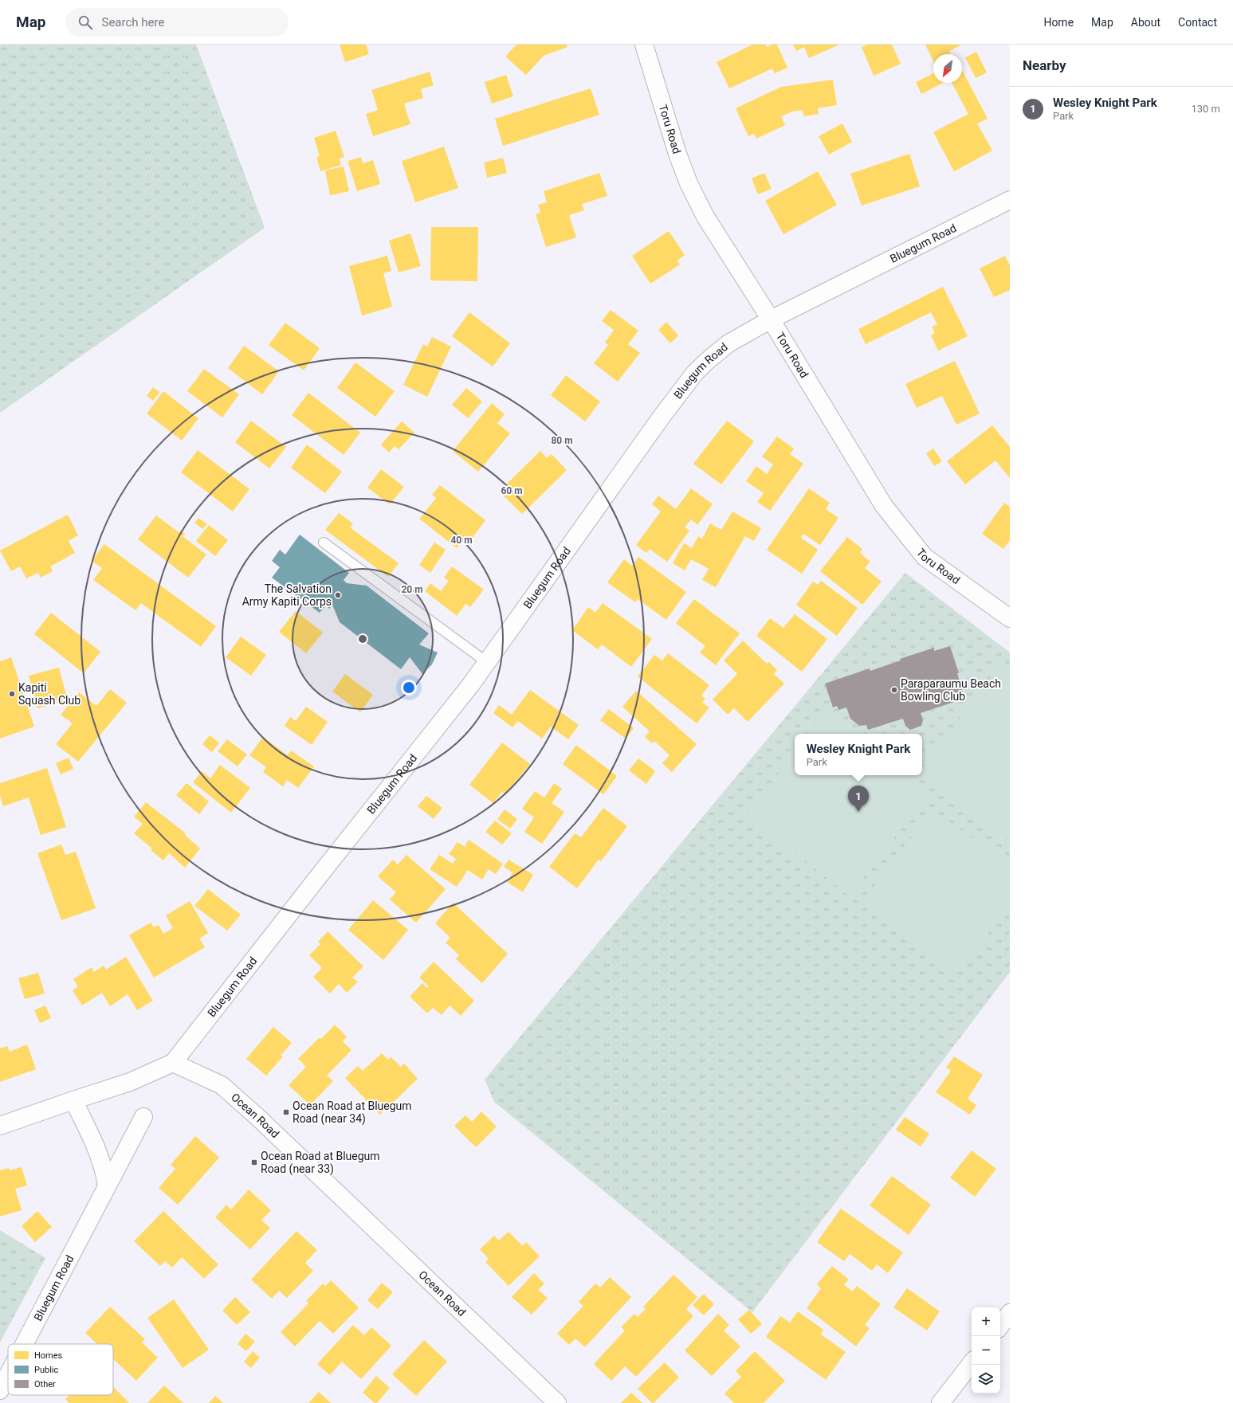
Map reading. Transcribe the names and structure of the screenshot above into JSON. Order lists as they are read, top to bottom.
{
  "streets": {
    "street": ["Toru Road", "Bluegum Road", "Ocean Road"]
  },
  "crossings": [
    ["Toru Road", "Bluegum Road"],
    ["Bluegum Road", "Ocean Road"]
  ],
  "places": {
    "other": ["The Salvation Army Kapiti Corps", "Paraparaumu Beach Bowling Club", "Kapiti Squash Club"],
    "transit": ["Ocean Road at Bluegum Road (near 34)", "Ocean Road at Bluegum Road (near 33)"]
  },
  "legend": ["Homes", "Public", "Other"],
  "north": "bottom left",
  "page": {
    "header": "Map",
    "search": "Search here",
    "nav": [
      "Home",
      "Map",
      "About",
      "Contact"
    ],
    "heading": "Nearby",
    "list": [
      {
        "mark": "1",
        "name": "Wesley Knight Park",
        "note": "Park",
        "value": "130 m"
      }
    ],
    "popup": ["Wesley Knight Park", "Park"],
    "pins": "1",
    "map_buttons": ["+", "−"]
  },
  "rings": [
    "80 m",
    "60 m",
    "40 m",
    "20 m"
  ]
}
